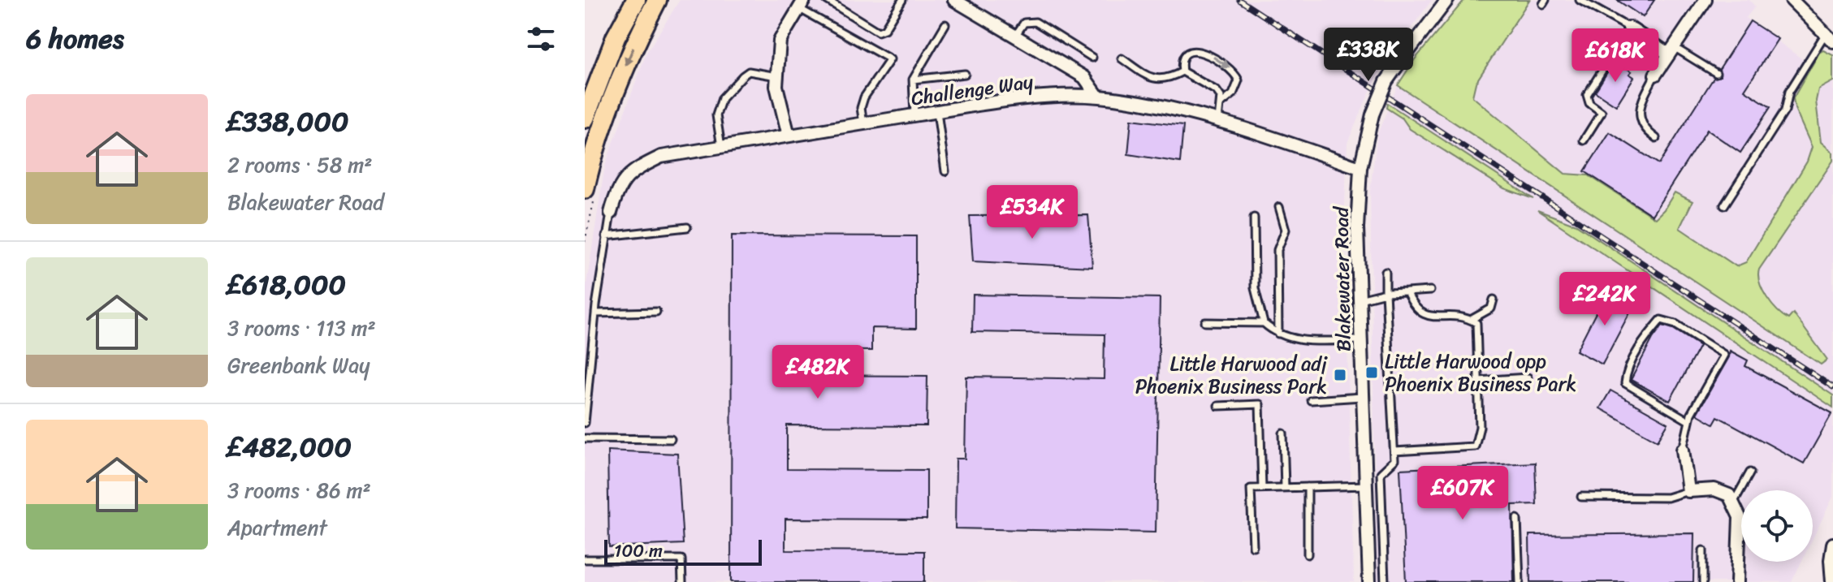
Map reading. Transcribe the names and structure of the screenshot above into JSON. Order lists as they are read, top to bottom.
{
  "streets": {
    "street": ["Challenge Way", "Blakewater Road"]
  },
  "crossings": [
    ["Challenge Way", "Blakewater Road"]
  ],
  "places": {
    "transit": ["Little Harwood opp Phoenix Business Park", "Little Harwood adj Phoenix Business Park"]
  },
  "scale_bar": "100 m",
  "page": {
    "heading": "6 homes",
    "price": [
      "£338K",
      "£618K",
      "£534K",
      "£242K",
      "£482K",
      "£607K"
    ],
    "list": [
      {
        "name": "£338,000",
        "note": "2 rooms · 58 m² · Blakewater Road"
      },
      {
        "name": "£618,000",
        "note": "3 rooms · 113 m² · Greenbank Way"
      },
      {
        "name": "£482,000",
        "note": "3 rooms · 86 m² · Apartment"
      }
    ],
    "scale": "100 m"
  }
}
